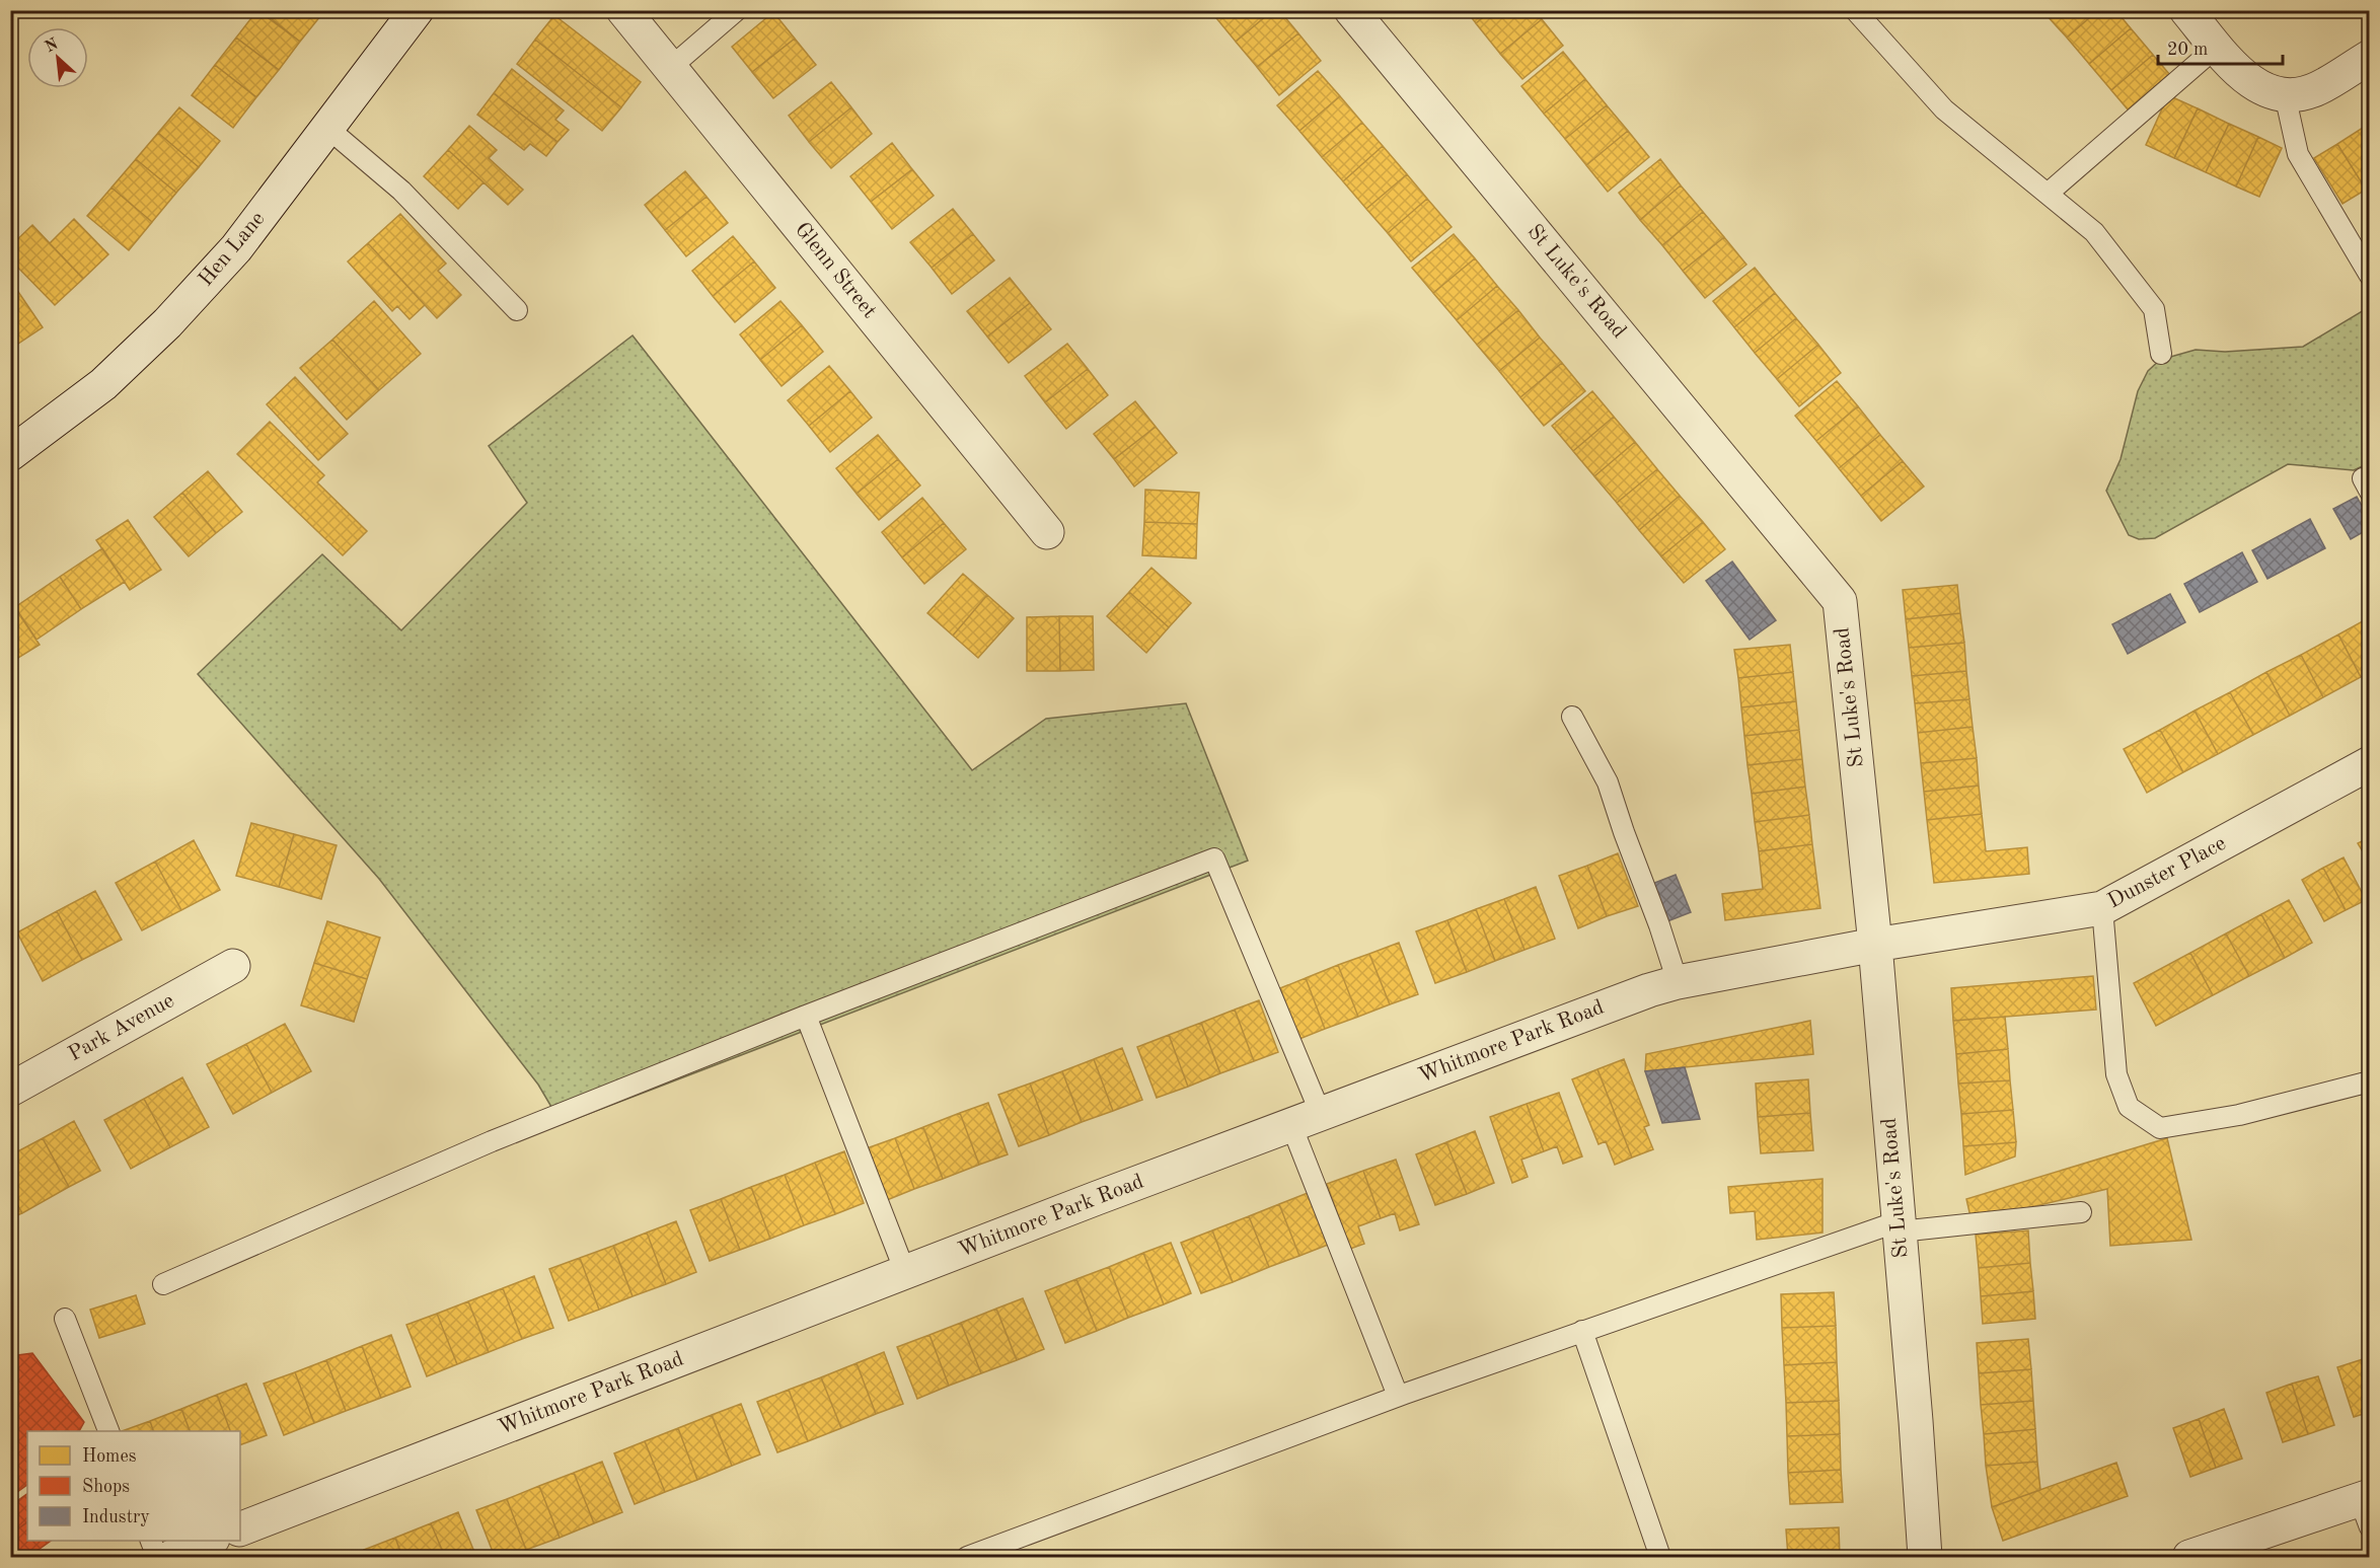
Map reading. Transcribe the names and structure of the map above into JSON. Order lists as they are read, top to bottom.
{
  "streets": {
    "street": [
      "Hen Lane",
      "Glenn Street",
      "St Luke's Road",
      "Dunster Place",
      "Park Avenue",
      "Whitmore Park Road"
    ]
  },
  "crossings": [
    ["St Luke's Road", "Dunster Place"],
    ["St Luke's Road", "Whitmore Park Road"],
    ["Dunster Place", "Whitmore Park Road"]
  ],
  "legend": ["Homes", "Shops", "Industry"],
  "scale_bar": "20 m",
  "north": "top left"
}
